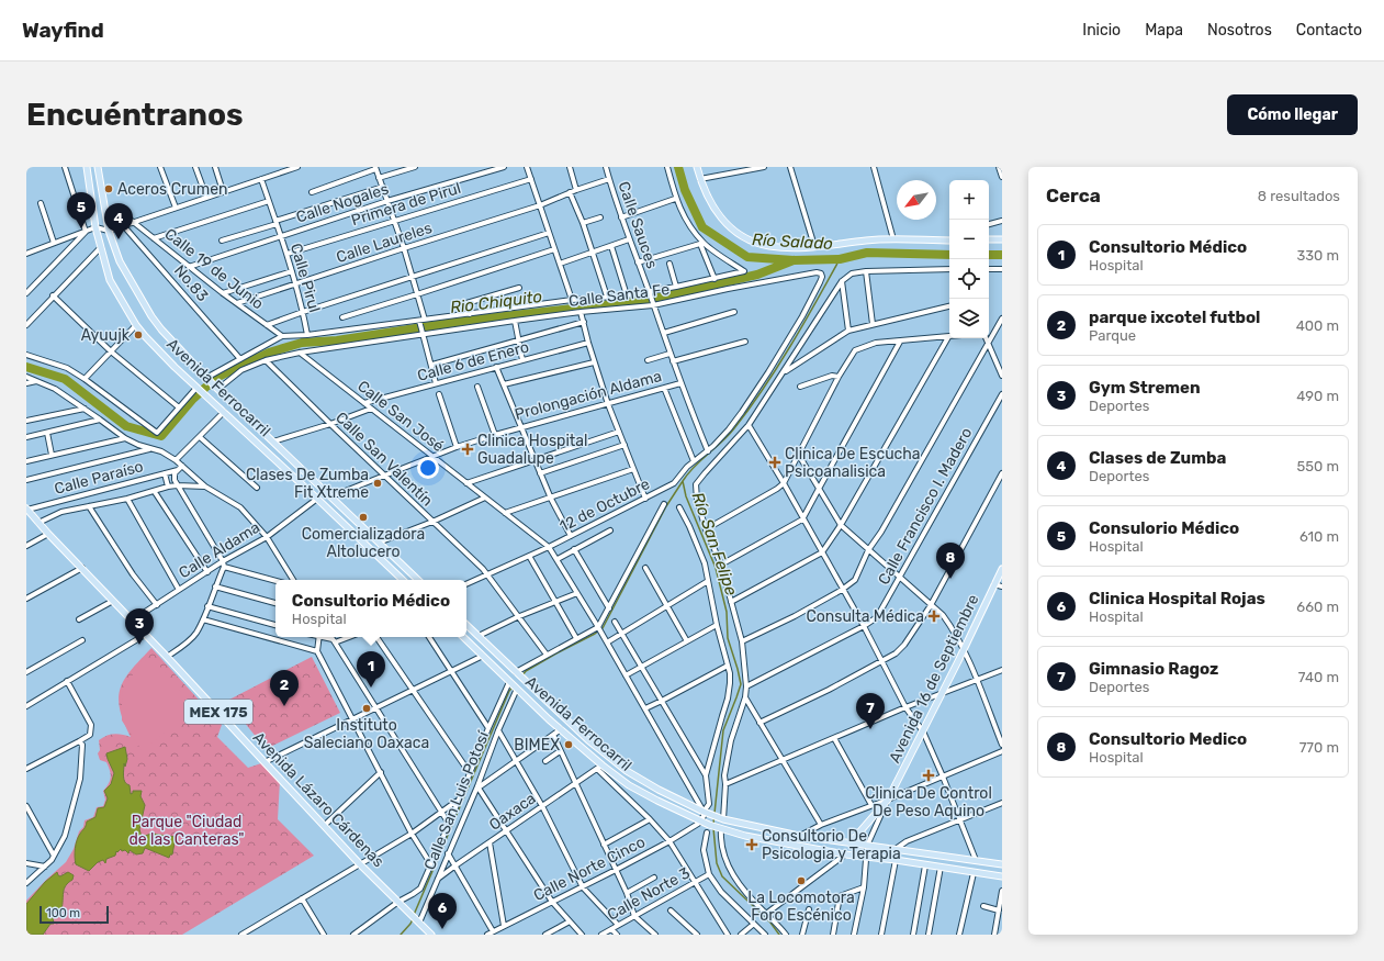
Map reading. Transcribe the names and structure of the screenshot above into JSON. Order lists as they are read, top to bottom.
{
  "streets": {
    "main road": [
      "Avenida Ferrocarril",
      "Avenida 16 de Septiembre",
      "MEX 175",
      "Avenida Lázaro Cárdenas"
    ],
    "street": [
      "Calle Nogales",
      "Primera de Pirul",
      "Calle Sauces",
      "Calle Laureles",
      "Calle 19 de Junio",
      "Calle Pirul",
      "No.83",
      "Calle Santa Fe",
      "Calle 6 de Enero",
      "Prolongación Aldama",
      "Calle San José",
      "Calle San Valentín",
      "Calle Paraíso",
      "12 de Octubre",
      "Calle Francisco I. Madero",
      "Calle Aldama",
      "Calle San Luis Potosí",
      "Oaxaca",
      "Calle Norte Cinco",
      "Calle Norte 3"
    ]
  },
  "crossings": [
    ["Calle Nogales", "Calle 19 de Junio"],
    ["Calle Nogales", "Calle Pirul"],
    ["Primera de Pirul", "Calle Pirul"],
    ["Calle Sauces", "Calle Laureles"],
    ["Calle Sauces", "Calle Santa Fe"],
    ["Calle Sauces", "Prolongación Aldama"],
    ["Calle Laureles", "Calle 19 de Junio"],
    ["Calle Laureles", "Calle Pirul"],
    ["Calle Santa Fe", "Avenida Ferrocarril"],
    ["Calle Santa Fe", "Calle San José"],
    ["Calle Santa Fe", "Calle San Valentín"],
    ["Calle 6 de Enero", "Calle San José"],
    ["Avenida Ferrocarril", "Prolongación Aldama"],
    ["Avenida Ferrocarril", "Calle San José"],
    ["Avenida Ferrocarril", "Calle Aldama"],
    ["Avenida Ferrocarril", "Avenida 16 de Septiembre"],
    ["Avenida Ferrocarril", "Calle San Luis Potosí"],
    ["Avenida Ferrocarril", "Oaxaca"],
    ["Avenida Ferrocarril", "Calle Norte Cinco"],
    ["Prolongación Aldama", "Calle San José"],
    ["Prolongación Aldama", "Calle San Valentín"],
    ["Calle San José", "12 de Octubre"],
    ["Calle San Valentín", "12 de Octubre"],
    ["Calle Paraíso", "Avenida Lázaro Cárdenas"],
    ["Calle Aldama", "Avenida Lázaro Cárdenas"],
    ["Avenida Lázaro Cárdenas", "Calle San Luis Potosí"],
    ["Calle San Luis Potosí", "Oaxaca"]
  ],
  "water": ["Río Salado", "Rio Chiquito", "Río San Felipe"],
  "parks": ["Parque \"Ciudad de las Canteras\""],
  "places": {
    "other": [
      "Aceros Crumen",
      "Ayuujk",
      "Clases De Zumba Fit Xtreme",
      "Comercializadora Altolucero",
      "Instituto Saleciano Oaxaca",
      "BIMEX",
      "La Locomotora Foro Escénico"
    ],
    "health": [
      "Clinica Hospital Guadalupe",
      "Clinica De Escucha Psicoanalisica",
      "Consulta Médica",
      "Clinica De Control De Peso Aquino",
      "Consultorio De Psicologia y Terapia"
    ]
  },
  "scale_bar": "100 m",
  "north": "bottom left",
  "page": {
    "header": "Wayfind",
    "nav": [
      "Inicio",
      "Mapa",
      "Nosotros",
      "Contacto"
    ],
    "buttons": "Cómo llegar",
    "title": "Encuéntranos",
    "heading": ["Cerca", "8 resultados"],
    "map_buttons": ["+", "−"],
    "pins": [
      "5",
      "4",
      "8",
      "3",
      "1",
      "2",
      "7",
      "6"
    ],
    "list": [
      {
        "mark": "1",
        "name": "Consultorio Médico",
        "note": "Hospital",
        "value": "330 m"
      },
      {
        "mark": "2",
        "name": "parque ixcotel futbol",
        "note": "Parque",
        "value": "400 m"
      },
      {
        "mark": "3",
        "name": "Gym Stremen",
        "note": "Deportes",
        "value": "490 m"
      },
      {
        "mark": "4",
        "name": "Clases de Zumba",
        "note": "Deportes",
        "value": "550 m"
      },
      {
        "mark": "5",
        "name": "Consulorio Médico",
        "note": "Hospital",
        "value": "610 m"
      },
      {
        "mark": "6",
        "name": "Clinica Hospital Rojas",
        "note": "Hospital",
        "value": "660 m"
      },
      {
        "mark": "7",
        "name": "Gimnasio Ragoz",
        "note": "Deportes",
        "value": "740 m"
      },
      {
        "mark": "8",
        "name": "Consultorio Medico",
        "note": "Hospital",
        "value": "770 m"
      }
    ],
    "popup": ["Consultorio Médico", "Hospital"],
    "scale": "100 m"
  }
}
